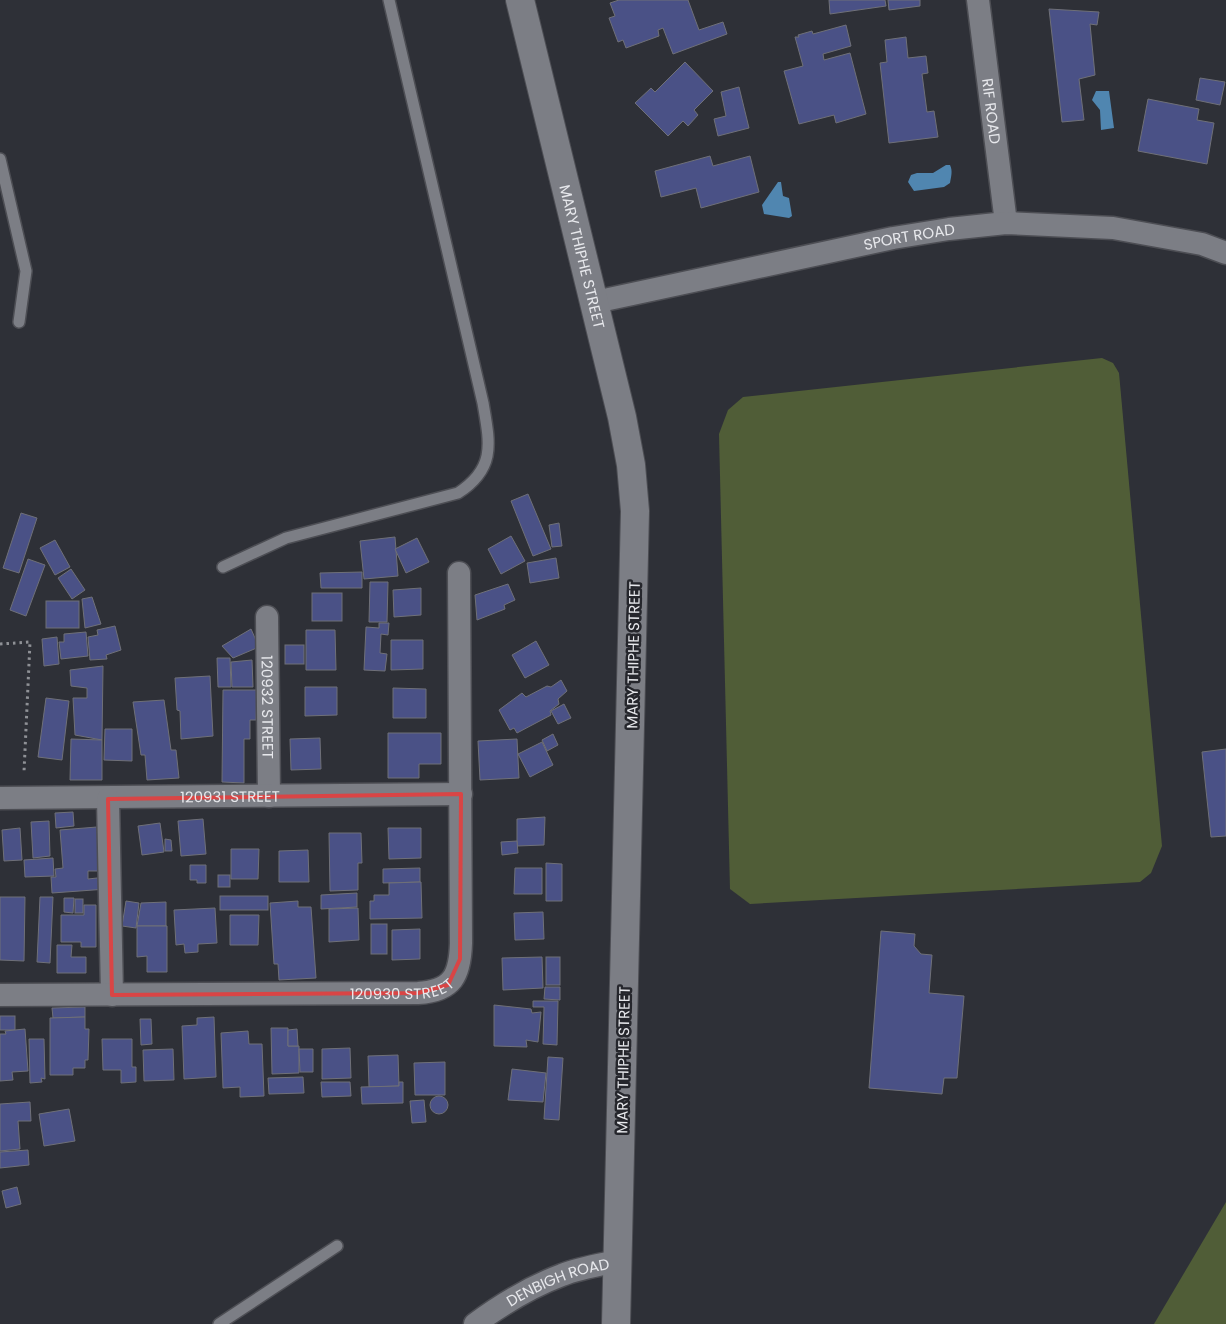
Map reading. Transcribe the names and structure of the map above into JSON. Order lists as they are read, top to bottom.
{
  "streets": {
    "street": [
      "RIF ROAD",
      "SPORT ROAD",
      "MARY THIPHE STREET",
      "120932 STREET",
      "120931 STREET",
      "120930 STREET",
      "DENBIGH ROAD"
    ]
  },
  "crossings": [
    ["RIF ROAD", "SPORT ROAD"],
    ["SPORT ROAD", "MARY THIPHE STREET"],
    ["MARY THIPHE STREET", "DENBIGH ROAD"],
    ["120932 STREET", "120931 STREET"],
    ["120931 STREET", "120930 STREET"]
  ]
}
